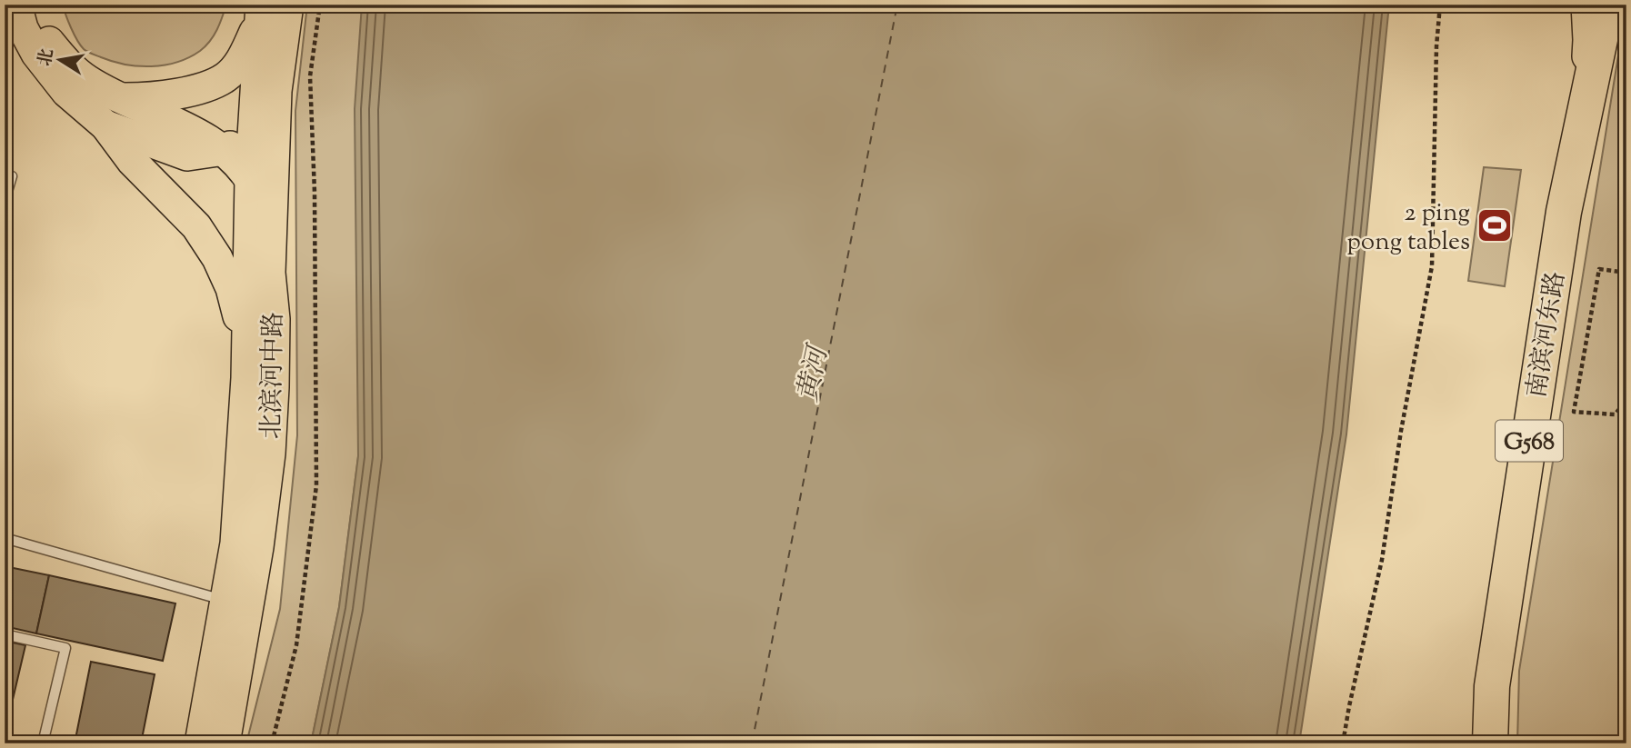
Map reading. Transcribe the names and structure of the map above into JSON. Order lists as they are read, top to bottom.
{
  "streets": {
    "highway": ["南滨河东路", "G568"],
    "main road": ["北滨河中路"]
  },
  "water": ["黄河"],
  "places": {
    "sports": ["2 ping pong tables"]
  },
  "north": "left"
}
